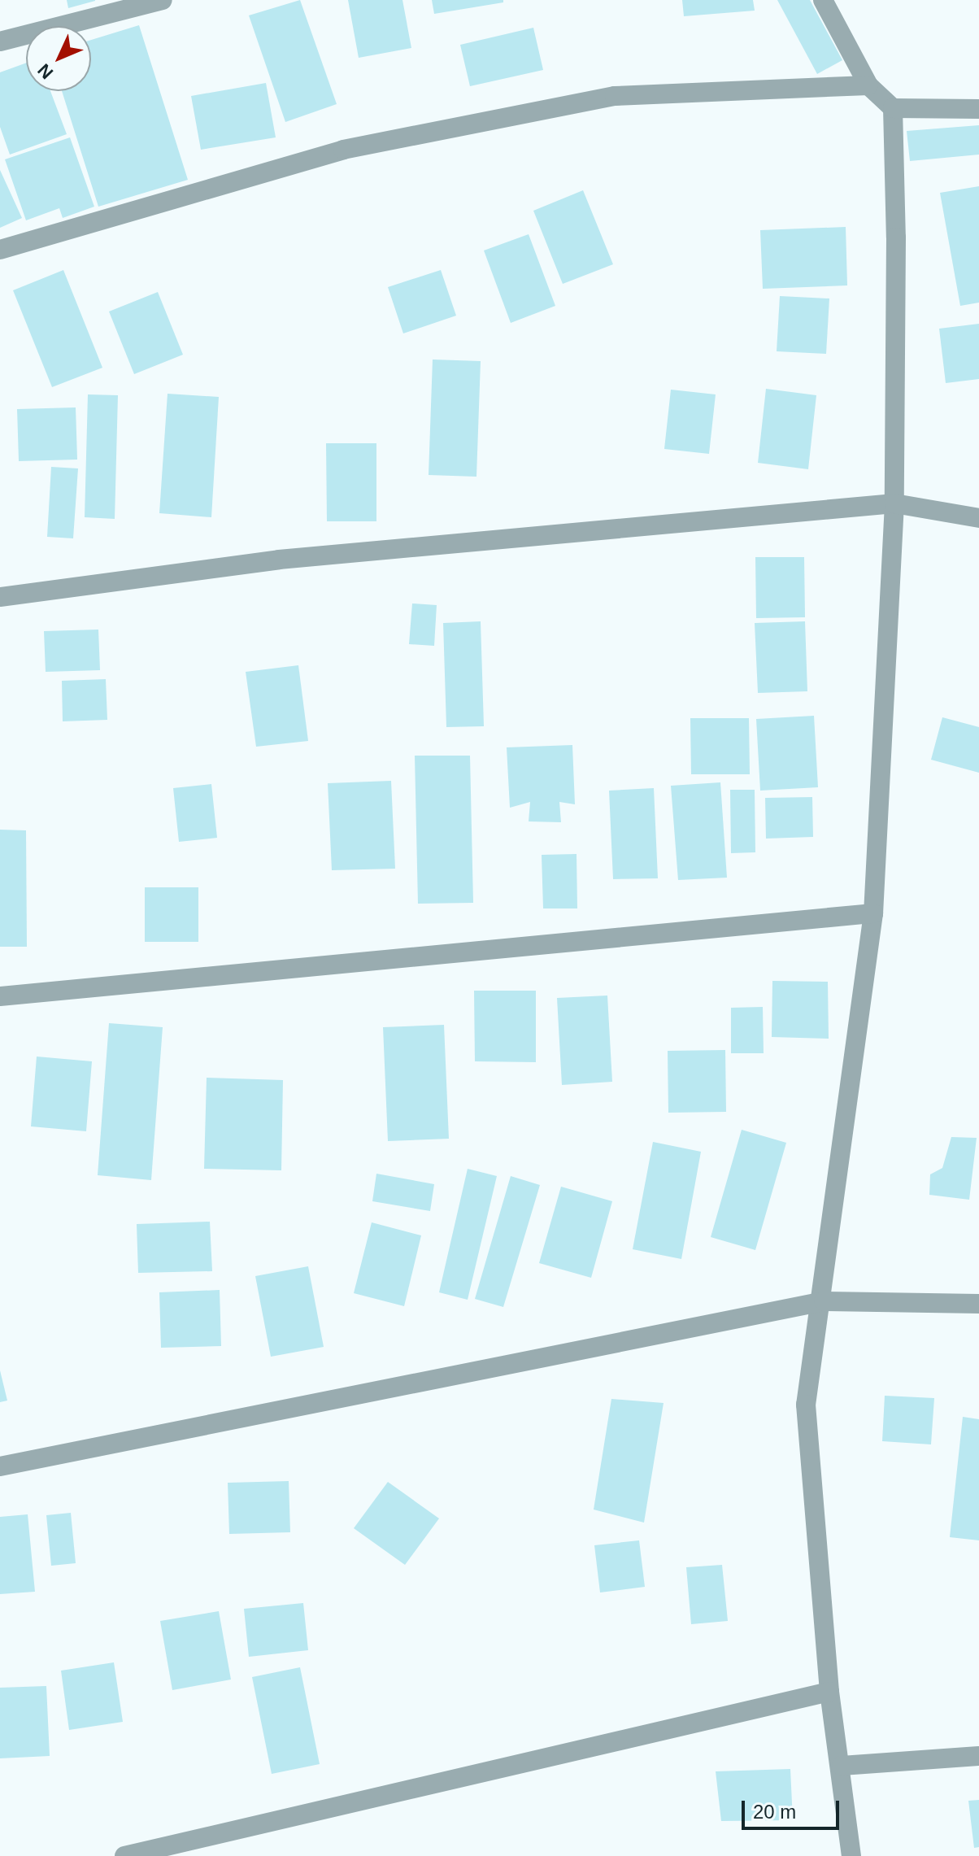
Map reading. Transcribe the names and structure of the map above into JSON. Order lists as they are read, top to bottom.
{
  "scale_bar": "20 m",
  "north": "bottom left"
}
